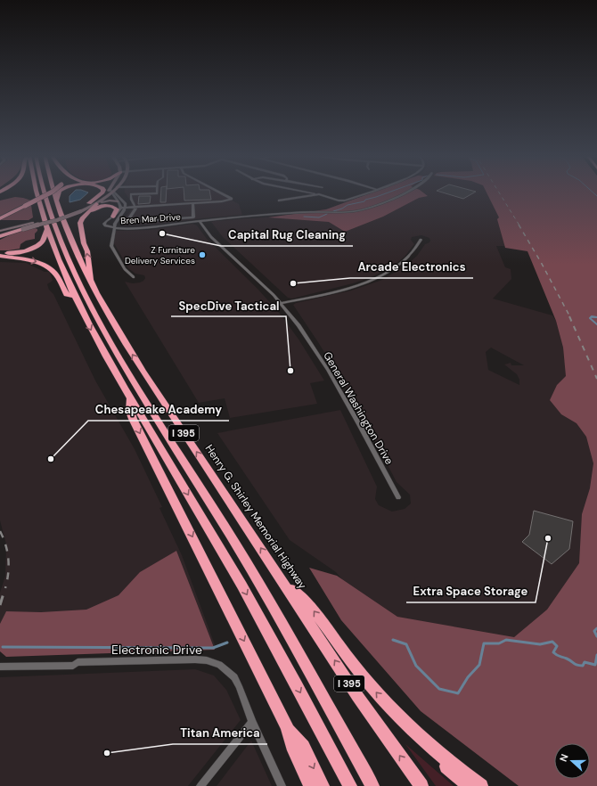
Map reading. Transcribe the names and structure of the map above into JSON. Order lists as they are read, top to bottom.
{
  "streets": {
    "highway": ["I 395", "Henry G. Shirley Memorial Highway"],
    "street": ["Bren Mar Drive", "General Washington Drive", "Electronic Drive"]
  },
  "crossings": [
    ["Bren Mar Drive", "General Washington Drive"]
  ],
  "places": [
    "Capital Rug Cleaning",
    "Z Furniture Delivery Services",
    "Arcade Electronics",
    "SpecDive Tactical",
    "Chesapeake Academy",
    "Extra Space Storage",
    "Titan America"
  ],
  "north": "left"
}
